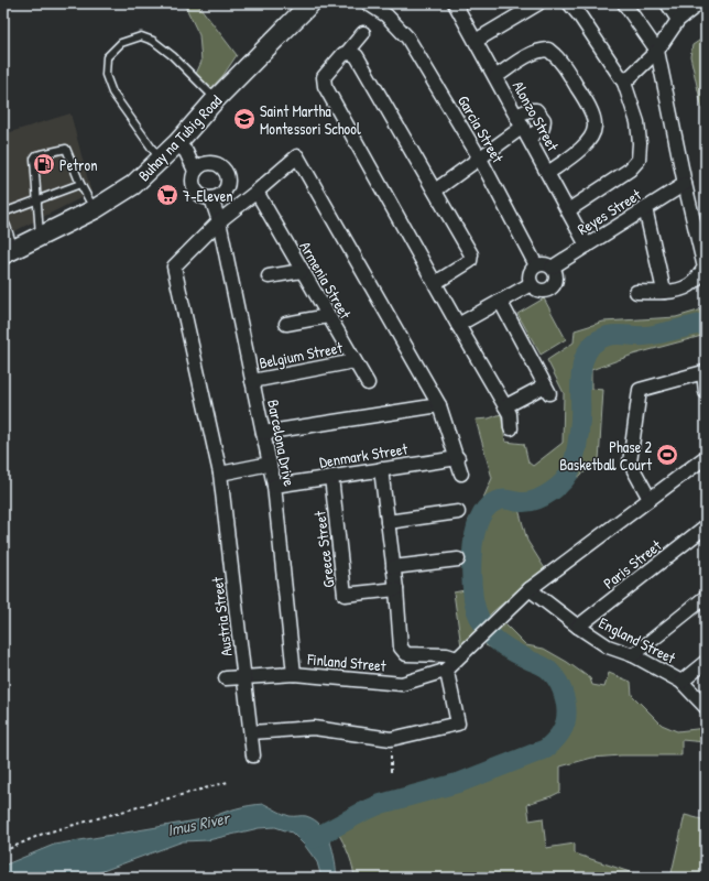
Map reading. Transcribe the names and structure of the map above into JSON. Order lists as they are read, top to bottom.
{
  "streets": {
    "main road": ["Buhay na Tubig Road"],
    "street": [
      "Alonzo Street",
      "Garcia Street",
      "Reyes Street",
      "Armenia Street",
      "Belgium Street",
      "Barcelona Drive",
      "Denmark Street",
      "Greece Street",
      "Paris Street",
      "Austria Street",
      "England Street",
      "Finland Street"
    ]
  },
  "crossings": [
    ["Alonzo Street", "Reyes Street"],
    ["Garcia Street", "Reyes Street"],
    ["Armenia Street", "Belgium Street"],
    ["Belgium Street", "Barcelona Drive"],
    ["Barcelona Drive", "Denmark Street"],
    ["Barcelona Drive", "Austria Street"],
    ["Barcelona Drive", "Finland Street"],
    ["Denmark Street", "Greece Street"],
    ["Paris Street", "England Street"],
    ["Austria Street", "Finland Street"]
  ],
  "water": ["Imus River"],
  "places": {
    "school or university": ["Saint Martha Montessori School"],
    "fuel station": ["Petron"],
    "supermarket": ["7-Eleven"],
    "sports": ["Phase 2 Basketball Court"]
  }
}
